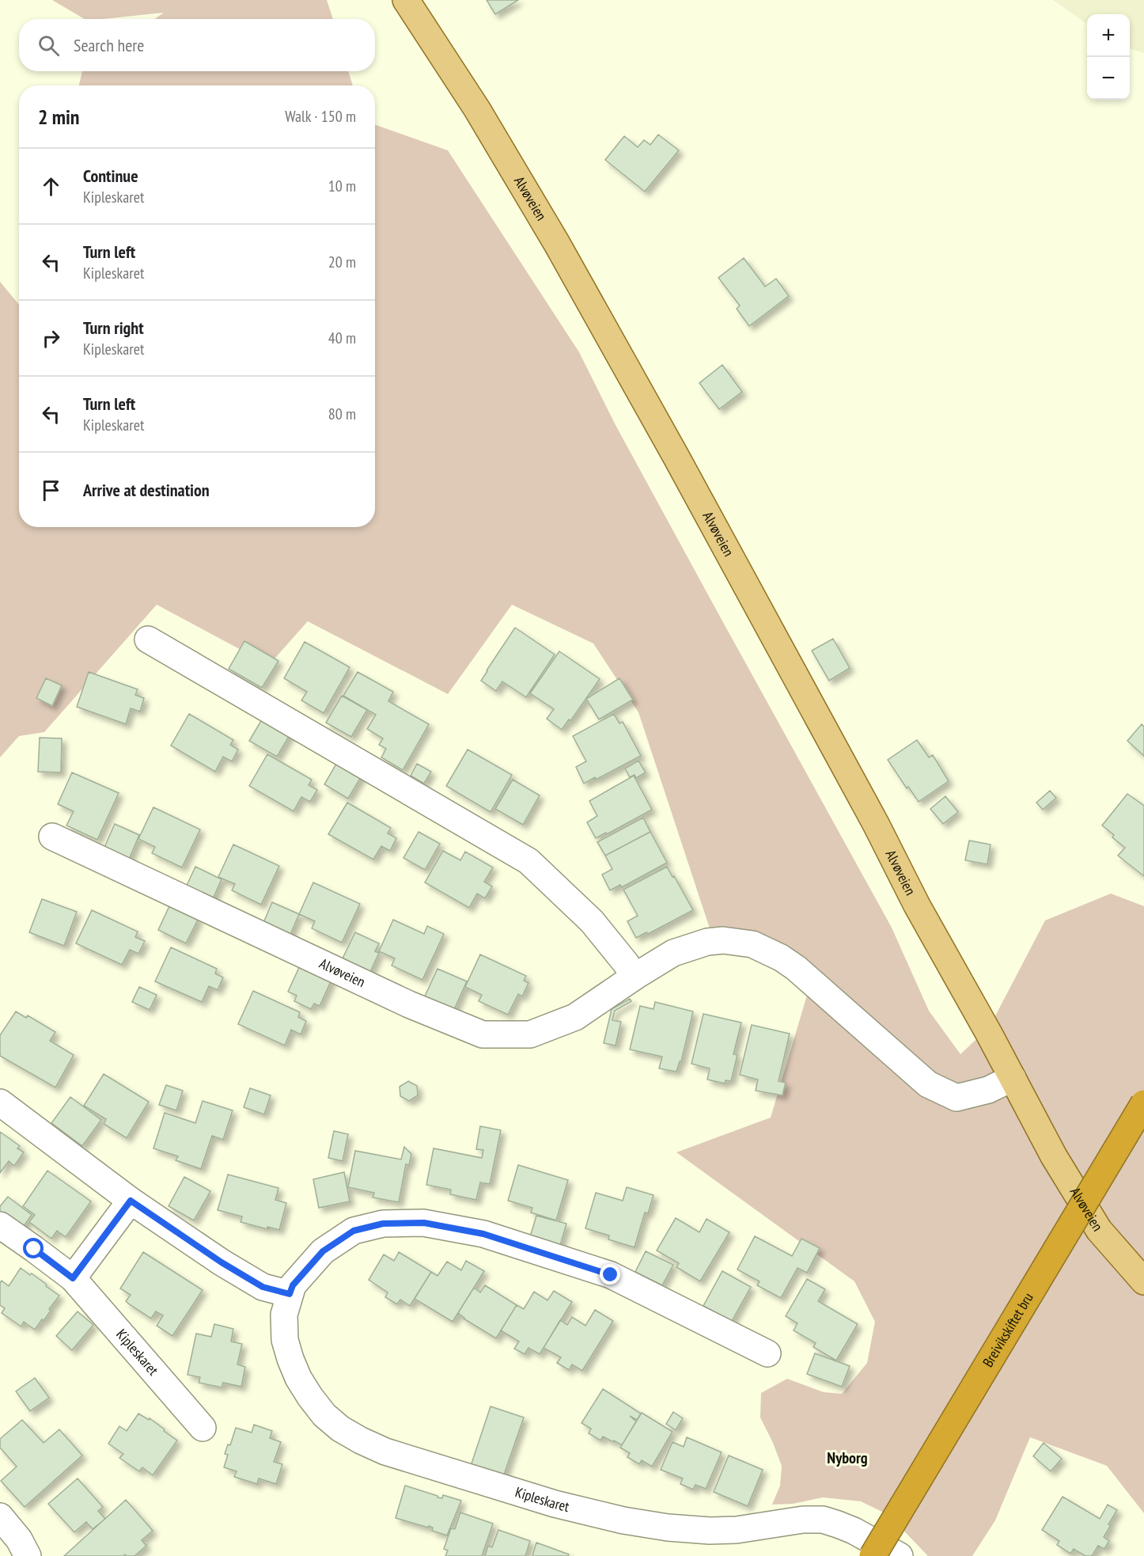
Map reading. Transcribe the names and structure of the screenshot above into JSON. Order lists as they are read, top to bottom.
{
  "streets": {
    "highway": ["Breivikskiftet bru"],
    "main road": ["Alvøveien"],
    "street": ["Kipleskaret"]
  },
  "districts": ["Nyborg"],
  "page": {
    "map_buttons": ["+", "−"],
    "search": "Search here",
    "heading": ["2 min", "Walk · 150 m"],
    "list": [
      ["Continue", "Kipleskaret", "10 m"],
      ["Turn left", "Kipleskaret", "20 m"],
      ["Turn right", "Kipleskaret", "40 m"],
      ["Turn left", "Kipleskaret", "80 m"],
      "Arrive at destination"
    ]
  }
}
